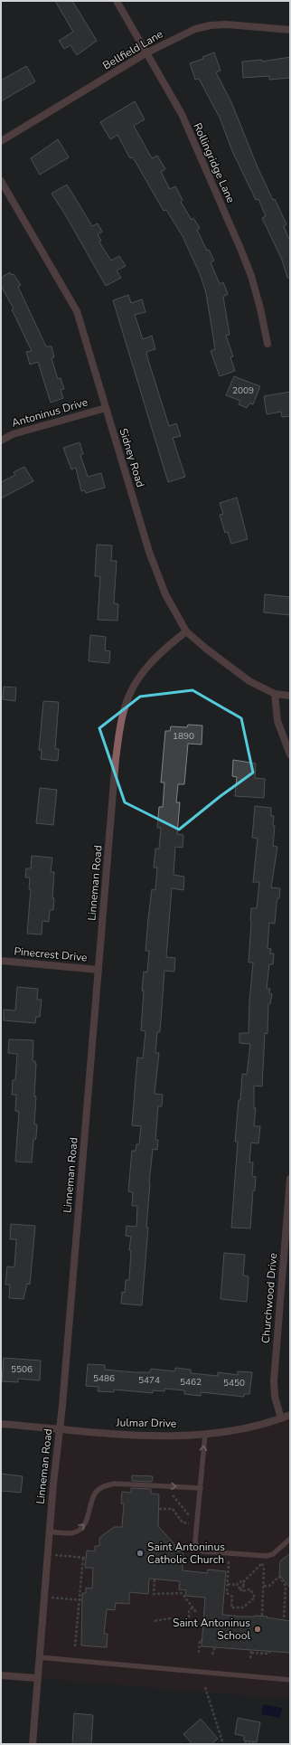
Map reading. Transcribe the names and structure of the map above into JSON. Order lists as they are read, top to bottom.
{
  "streets": {
    "street": [
      "Bellfield Lane",
      "Rollingridge Lane",
      "Antoninus Drive",
      "Sidney Road",
      "Linneman Road",
      "Pinecrest Drive",
      "Churchwood Drive",
      "Julmar Drive"
    ]
  },
  "crossings": [
    ["Bellfield Lane", "Rollingridge Lane"],
    ["Antoninus Drive", "Sidney Road"],
    ["Sidney Road", "Linneman Road"],
    ["Linneman Road", "Pinecrest Drive"],
    ["Linneman Road", "Julmar Drive"],
    ["Churchwood Drive", "Julmar Drive"]
  ],
  "places": ["Saint Antoninus Catholic Church", "Saint Antoninus School"],
  "house_numbers": [
    "2009",
    "1890",
    "5506",
    "5486",
    "5474",
    "5462",
    "5450"
  ]
}
